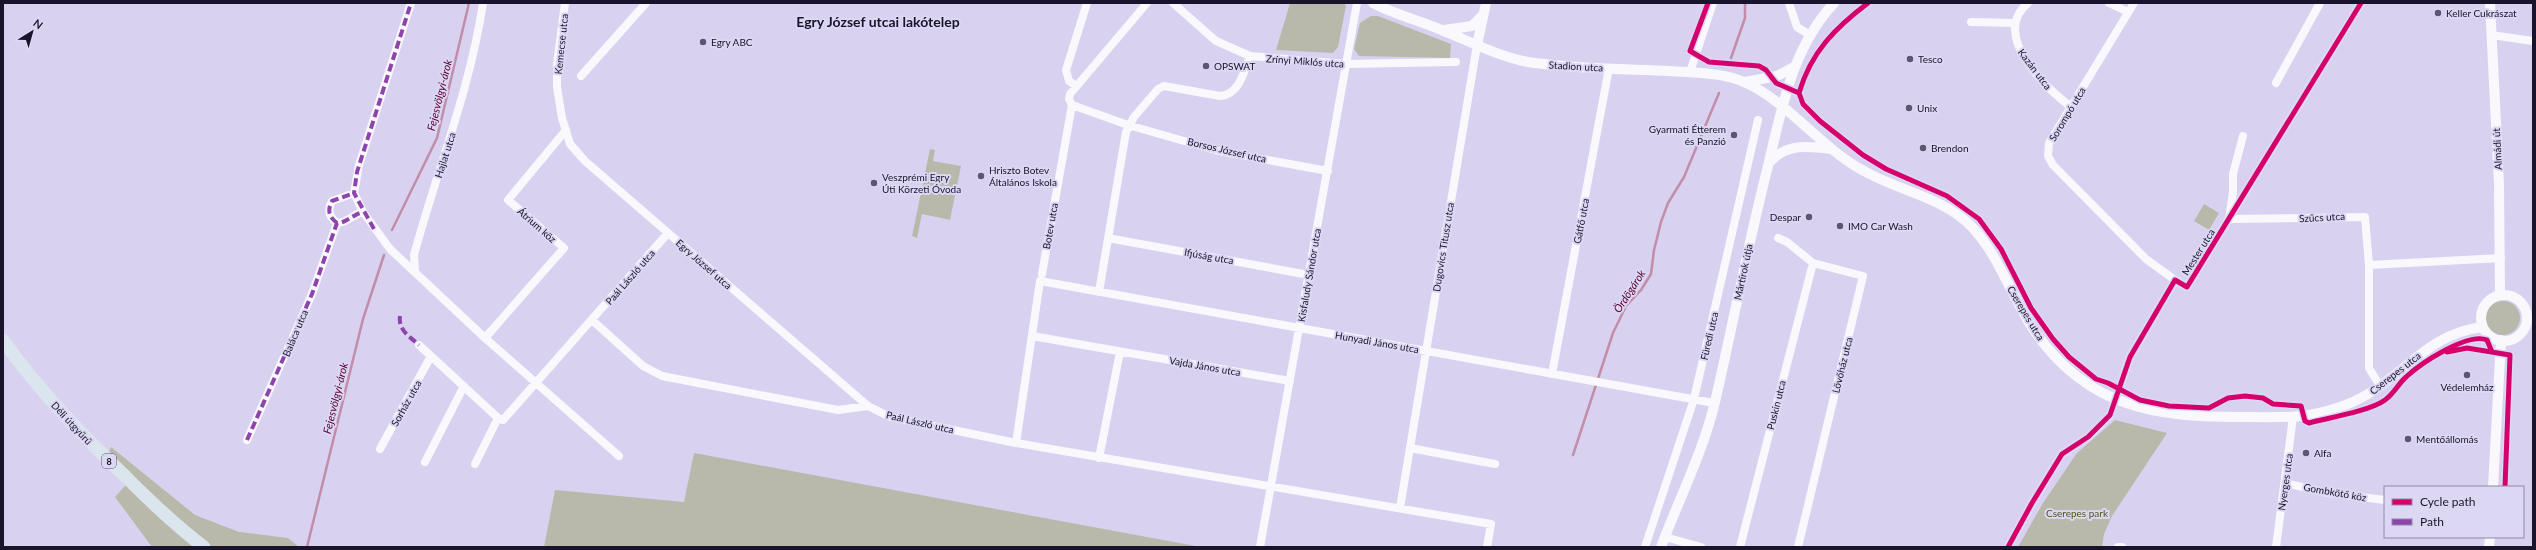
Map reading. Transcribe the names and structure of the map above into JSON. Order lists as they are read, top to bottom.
{
  "streets": {
    "main road": ["Déli útgyűrű", "8"],
    "street": [
      "Kemecse utca",
      "Zrínyi Miklós utca",
      "Stadion utca",
      "Kazán utca",
      "Sorompó utca",
      "Almádi út",
      "Borsos József utca",
      "Hajlat utca",
      "Szűcs utca",
      "Gátfő utca",
      "Átrium köz",
      "Botev utca",
      "Dugovics Titusz utca",
      "Mester utca",
      "Ifjúság utca",
      "Egry József utca",
      "Mártírok útja",
      "Kisfaludy Sándor utca",
      "Paál László utca",
      "Cserepes utca",
      "Baláca utca",
      "Füredi utca",
      "Hunyadi János utca",
      "Lövőház utca",
      "Vajda János utca",
      "Sorház utca",
      "Puskin utca",
      "Nyerges utca",
      "Gombkötő köz"
    ]
  },
  "crossings": [
    ["Kemecse utca", "Egry József utca"],
    ["Zrínyi Miklós utca", "Kisfaludy Sándor utca"],
    ["Stadion utca", "Gátfő utca"],
    ["Stadion utca", "Dugovics Titusz utca"],
    ["Stadion utca", "Mártírok útja"],
    ["Stadion utca", "Cserepes utca"],
    ["Kazán utca", "Sorompó utca"],
    ["Sorompó utca", "Mester utca"],
    ["Almádi út", "Cserepes utca"],
    ["Borsos József utca", "Botev utca"],
    ["Borsos József utca", "Kisfaludy Sándor utca"],
    ["Szűcs utca", "Mester utca"],
    ["Szűcs utca", "Cserepes utca"],
    ["Gátfő utca", "Hunyadi János utca"],
    ["Átrium köz", "Egry József utca"],
    ["Botev utca", "Paál László utca"],
    ["Botev utca", "Hunyadi János utca"],
    ["Botev utca", "Vajda János utca"],
    ["Dugovics Titusz utca", "Hunyadi János utca"],
    ["Mester utca", "Cserepes utca"],
    ["Ifjúság utca", "Kisfaludy Sándor utca"],
    ["Egry József utca", "Paál László utca"],
    ["Mártírok útja", "Cserepes utca"],
    ["Mártírok útja", "Hunyadi János utca"],
    ["Kisfaludy Sándor utca", "Paál László utca"],
    ["Kisfaludy Sándor utca", "Hunyadi János utca"],
    ["Kisfaludy Sándor utca", "Vajda János utca"],
    ["Cserepes utca", "Nyerges utca"],
    ["Füredi utca", "Hunyadi János utca"],
    ["Lövőház utca", "Puskin utca"],
    ["Nyerges utca", "Gombkötő köz"]
  ],
  "districts": ["Egry József utcai lakótelep"],
  "water": ["Fejesvölgyi-árok", "Ördögárok"],
  "parks": ["Cserepes park"],
  "places": [
    "Keller Cukrászat",
    "Egry ABC",
    "Tesco",
    "OPSWAT",
    "Unix",
    "Gyarmati Étterem és Panzió",
    "Brendon",
    "Hriszto Botev Általános Iskola",
    "Veszprémi Egry Úti Körzeti Óvoda",
    "Despar",
    "IMO Car Wash",
    "Védelemház",
    "Mentőállomás",
    "Alfa"
  ],
  "legend": ["Cycle path", "Path"],
  "north": "top right"
}
